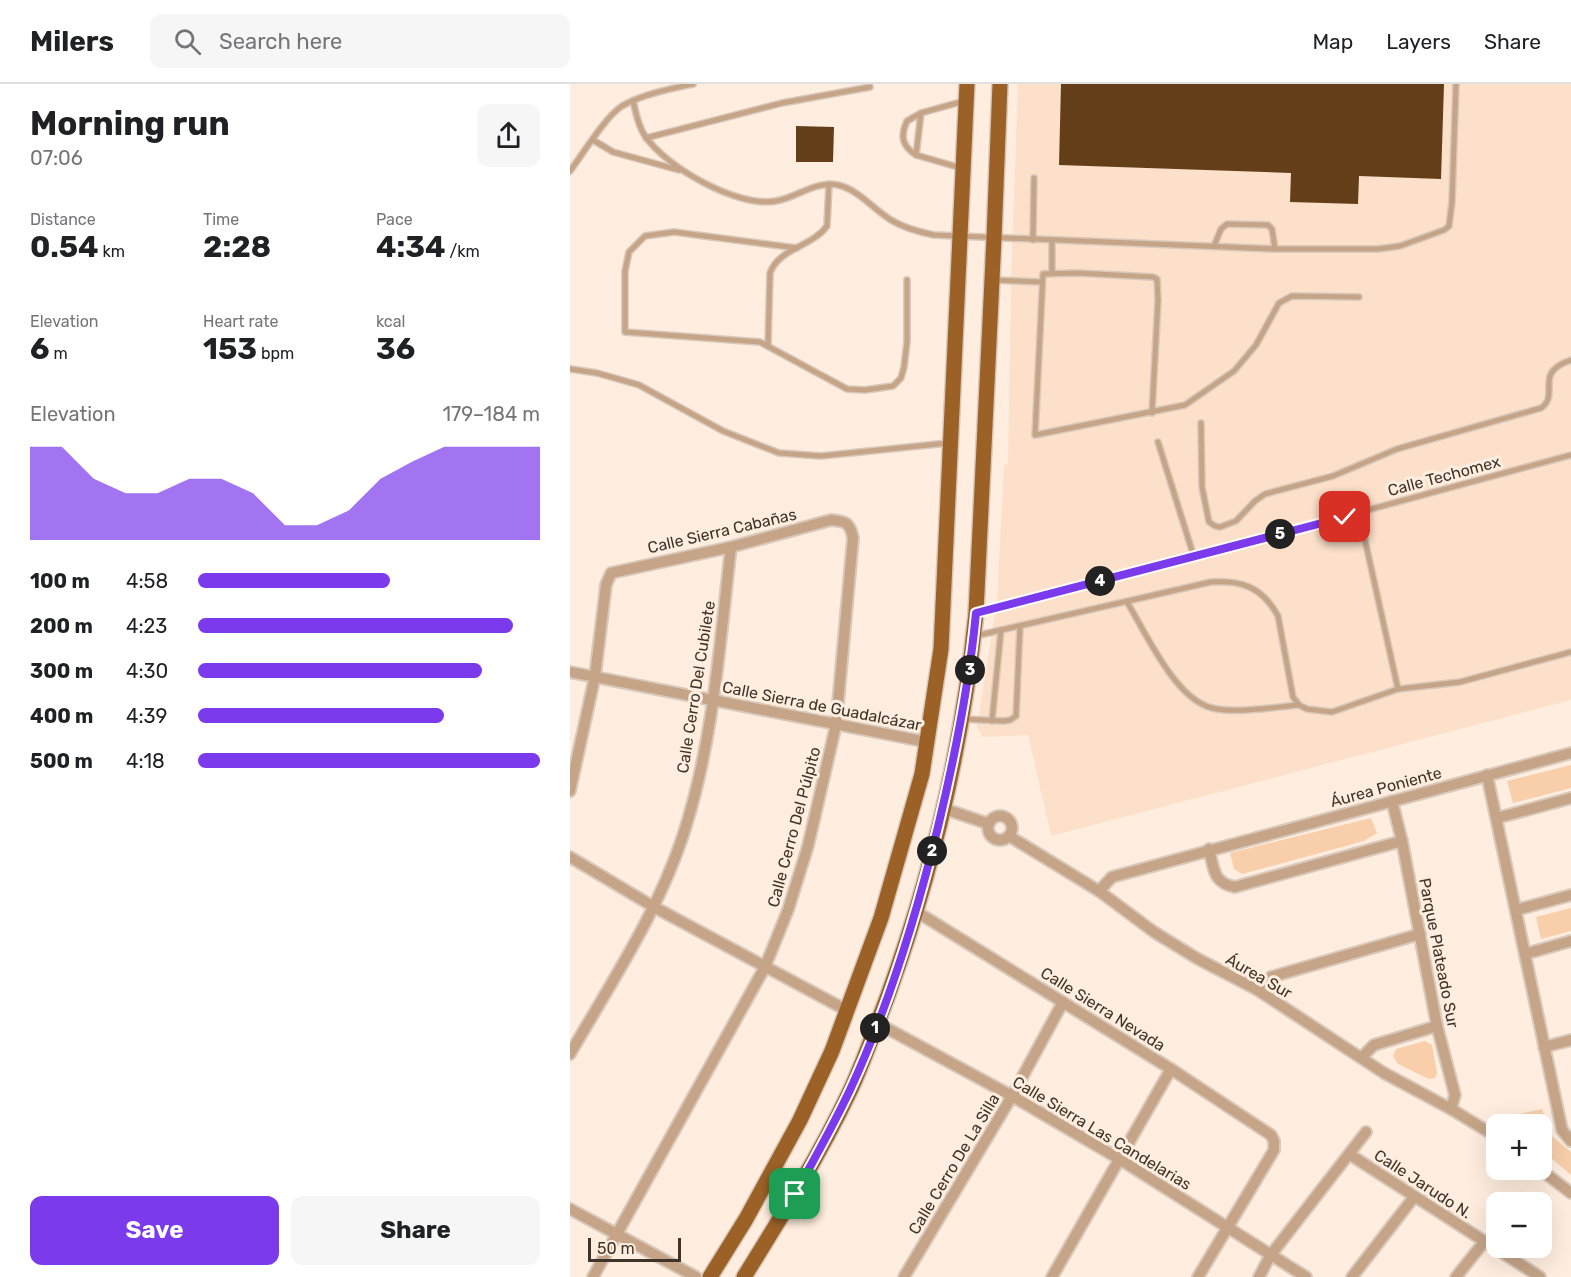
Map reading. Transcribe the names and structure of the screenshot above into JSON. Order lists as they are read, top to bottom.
{
  "streets": {
    "street": [
      "Calle Sierra Cabañas",
      "Calle Cerro Del Cubilete",
      "Calle Sierra de Guadalcázar",
      "Áurea Poniente",
      "Calle Cerro Del Púlpito",
      "Parque Plateado Sur",
      "Áurea Sur",
      "Calle Sierra Nevada",
      "Calle Sierra Las Candelarias",
      "Calle Cerro De La Silla",
      "Calle Jarudo N."
    ],
    "lane": ["Calle Techomex"]
  },
  "crossings": [
    ["Calle Sierra Cabañas", "Calle Cerro Del Cubilete"],
    ["Calle Sierra Cabañas", "Calle Sierra de Guadalcázar"],
    ["Calle Sierra Cabañas", "Calle Cerro Del Púlpito"],
    ["Calle Cerro Del Cubilete", "Calle Sierra de Guadalcázar"],
    ["Calle Sierra de Guadalcázar", "Calle Cerro Del Púlpito"],
    ["Áurea Poniente", "Parque Plateado Sur"],
    ["Áurea Poniente", "Áurea Sur"],
    ["Parque Plateado Sur", "Áurea Sur"],
    ["Calle Sierra Nevada", "Calle Sierra Las Candelarias"],
    ["Calle Sierra Nevada", "Calle Cerro De La Silla"],
    ["Calle Sierra Las Candelarias", "Calle Cerro De La Silla"]
  ],
  "scale_bar": "50 m",
  "page": {
    "header": "Milers",
    "search": "Search here",
    "nav": ["Map", "Layers", "Share"],
    "heading": ["Morning run", "07:06"],
    "stats": [
      ["Distance", "0.54 km"],
      ["Time", "2:28"],
      ["Pace", "4:34 /km"],
      ["Elevation", "6 m"],
      ["Heart rate", "153 bpm"],
      ["kcal", "36"]
    ],
    "chart": ["Elevation", "179–184 m"],
    "pins": [
      "5",
      "4",
      "3",
      "2",
      "1"
    ],
    "list": [
      {
        "name": "100 m",
        "note": "4:58"
      },
      {
        "name": "200 m",
        "note": "4:23"
      },
      {
        "name": "300 m",
        "note": "4:30"
      },
      {
        "name": "400 m",
        "note": "4:39"
      },
      {
        "name": "500 m",
        "note": "4:18"
      }
    ],
    "map_buttons": ["+", "−"],
    "buttons": ["Save", "Share"],
    "scale": "50 m"
  }
}
